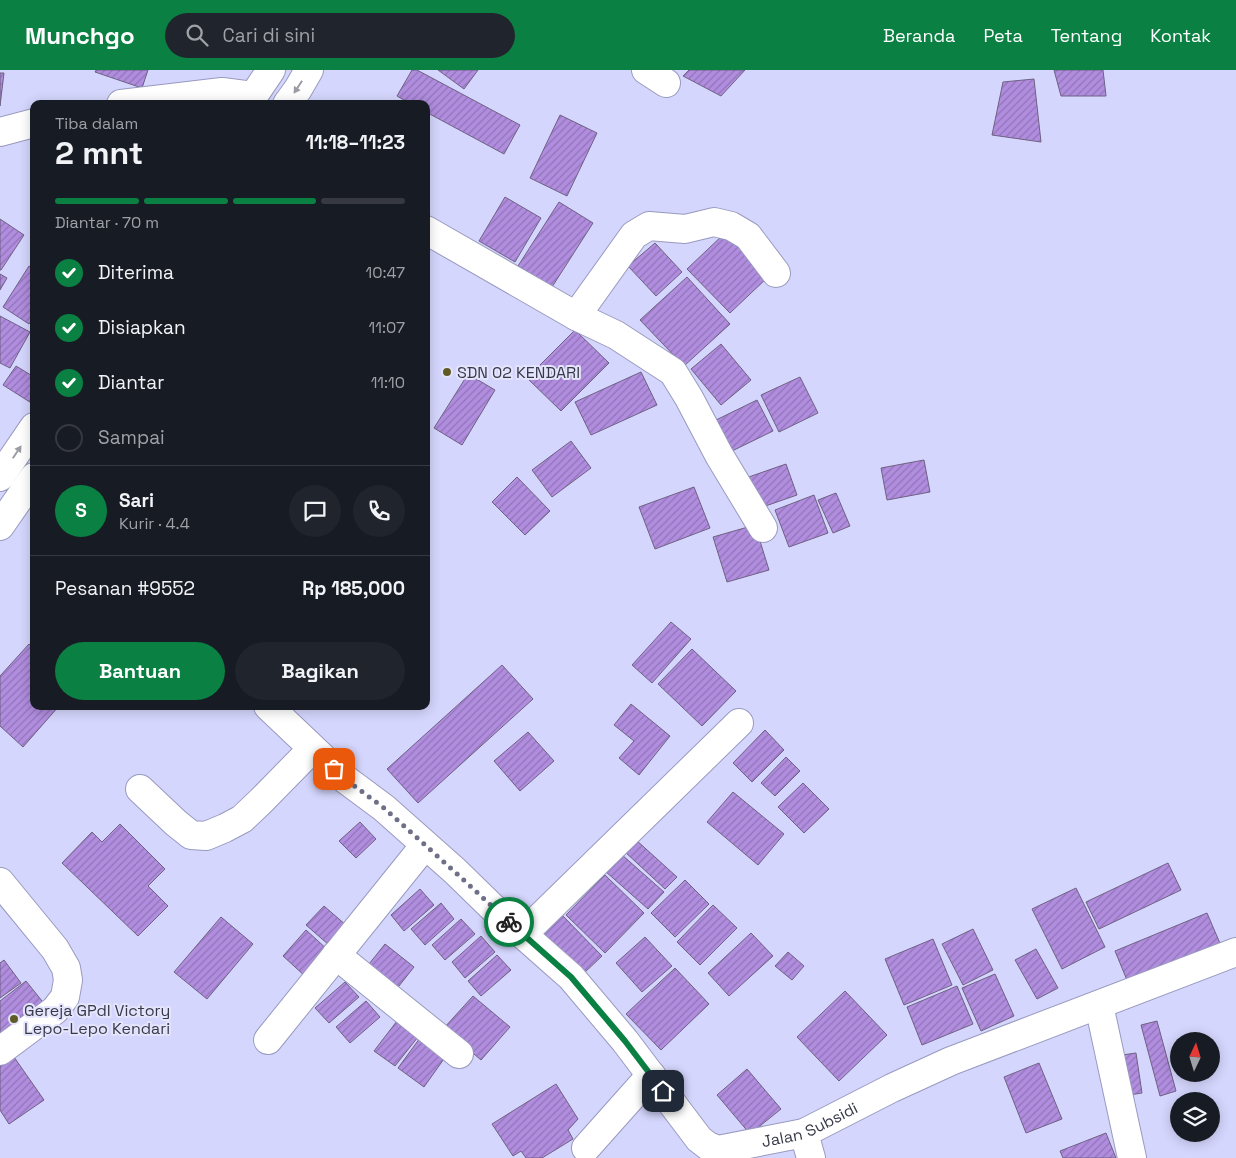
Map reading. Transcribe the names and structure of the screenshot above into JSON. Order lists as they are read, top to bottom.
{
  "streets": {
    "main road": ["Jalan Subsidi"]
  },
  "places": ["SDN 02 KENDARI", "Gereja GPdI Victory Lepo-Lepo Kendari"],
  "north": "top",
  "page": {
    "header": "Munchgo",
    "search": "Cari di sini",
    "nav": [
      "Beranda",
      "Peta",
      "Tentang",
      "Kontak"
    ],
    "heading": ["2 mnt", "Tiba dalam", "11:18–11:23"],
    "panel": [
      "Sari",
      "Kurir · 4.4",
      "Pesanan #9552",
      "Rp 185,000"
    ],
    "bar": "Diantar · 70 m",
    "list": [
      ["Diterima", "10:47"],
      ["Disiapkan", "11:07"],
      ["Diantar", "11:10"],
      "Sampai"
    ],
    "round": "S",
    "buttons": ["Bantuan", "Bagikan"]
  }
}
